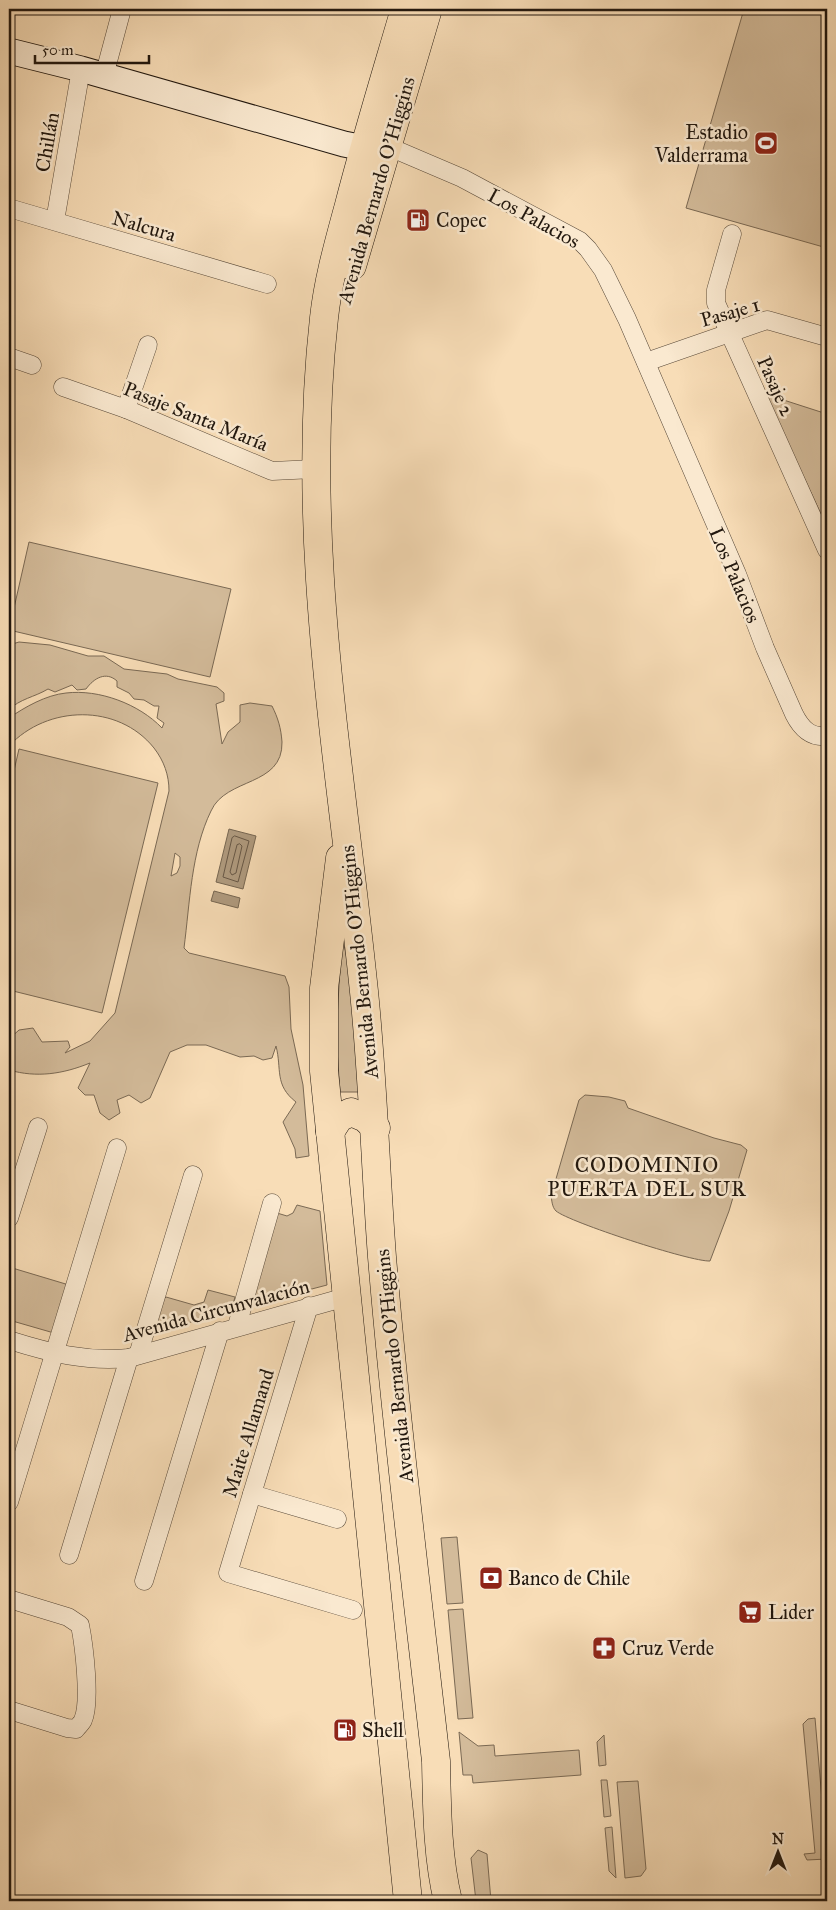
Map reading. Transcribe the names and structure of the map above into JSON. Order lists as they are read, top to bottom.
{
  "streets": {
    "main road": ["Avenida Bernardo O'Higgins", "Los Palacios"],
    "street": [
      "Chillán",
      "Nalcura",
      "Pasaje 1",
      "Pasaje 2",
      "Pasaje Santa María",
      "Avenida Circunvalación",
      "Maite Allamand"
    ]
  },
  "crossings": [
    ["Chillán", "Los Palacios"],
    ["Chillán", "Nalcura"],
    ["Avenida Bernardo O'Higgins", "Los Palacios"],
    ["Avenida Bernardo O'Higgins", "Pasaje Santa María"],
    ["Avenida Bernardo O'Higgins", "Avenida Circunvalación"],
    ["Los Palacios", "Pasaje 1"],
    ["Pasaje 1", "Pasaje 2"],
    ["Avenida Circunvalación", "Maite Allamand"]
  ],
  "districts": ["CODOMINIO PUERTA DEL SUR"],
  "places": {
    "sports": ["Estadio Valderrama"],
    "fuel station": ["Copec", "Shell"],
    "bank": ["Banco de Chile"],
    "supermarket": ["Lider"],
    "pharmacy": ["Cruz Verde"]
  },
  "scale_bar": "50 m",
  "north": "top"
}
